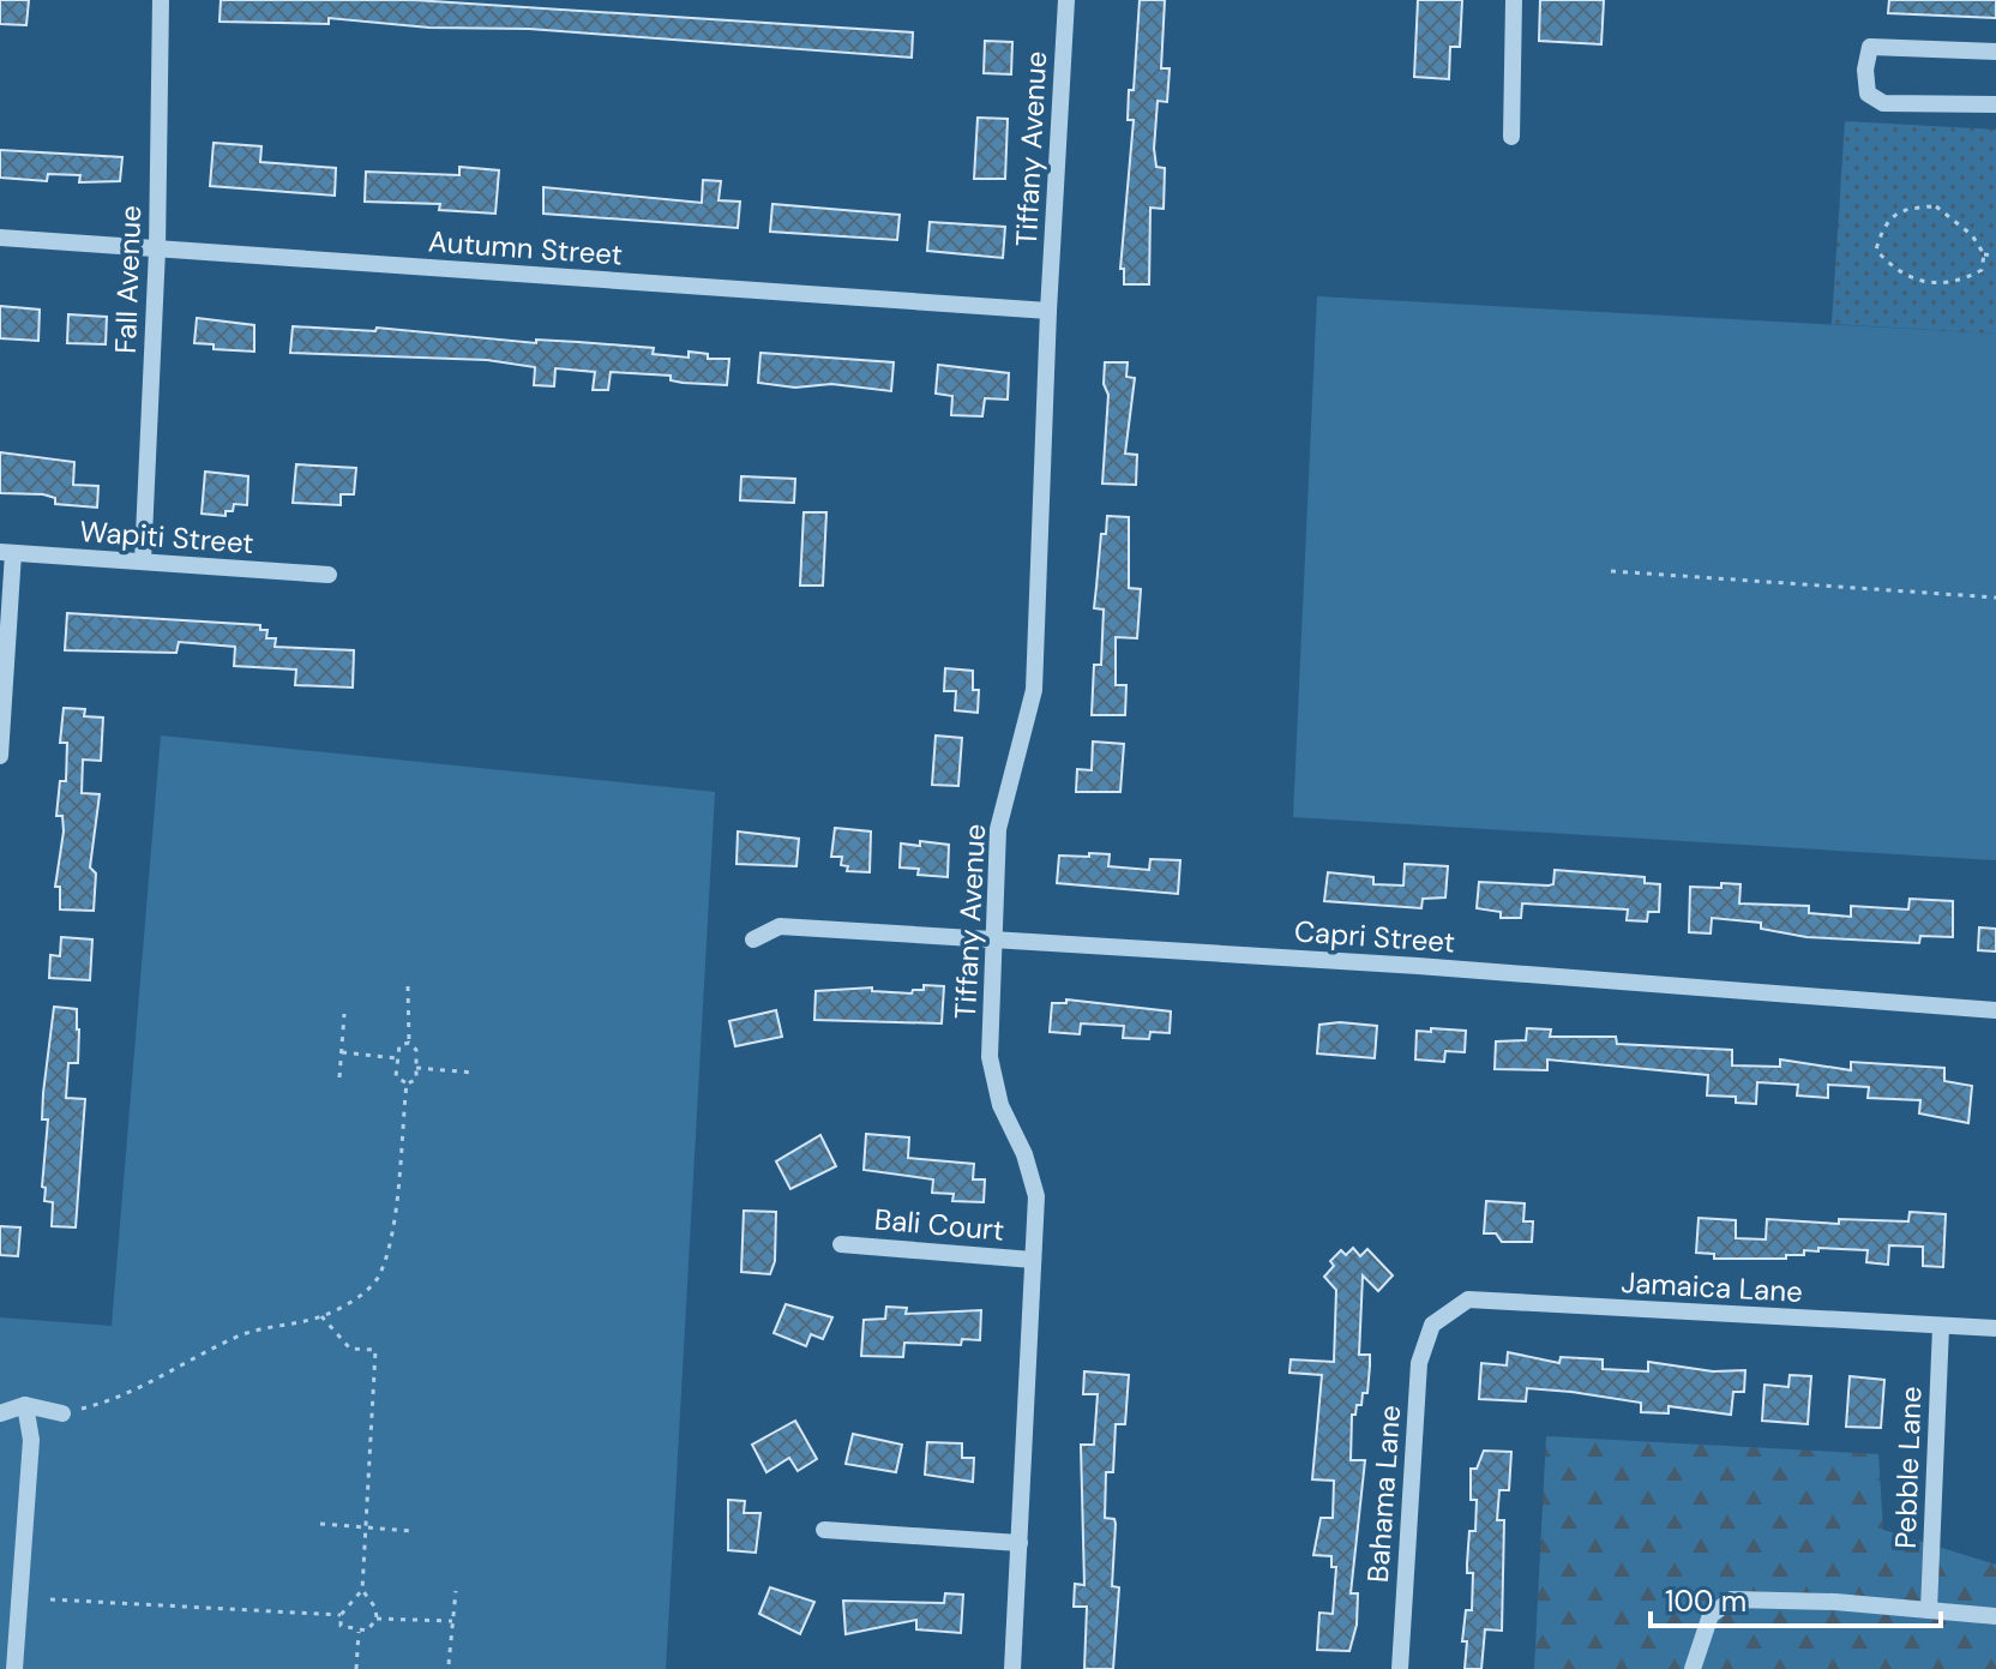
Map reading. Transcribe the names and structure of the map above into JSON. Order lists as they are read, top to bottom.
{
  "streets": {
    "street": [
      "Tiffany Avenue",
      "Autumn Street",
      "Fall Avenue",
      "Wapiti Street",
      "Capri Street",
      "Bali Court",
      "Jamaica Lane",
      "Pebble Lane",
      "Bahama Lane"
    ]
  },
  "crossings": [
    ["Tiffany Avenue", "Autumn Street"],
    ["Tiffany Avenue", "Capri Street"],
    ["Tiffany Avenue", "Bali Court"],
    ["Autumn Street", "Fall Avenue"],
    ["Fall Avenue", "Wapiti Street"],
    ["Jamaica Lane", "Pebble Lane"],
    ["Jamaica Lane", "Bahama Lane"]
  ],
  "scale_bar": "100 m"
}
